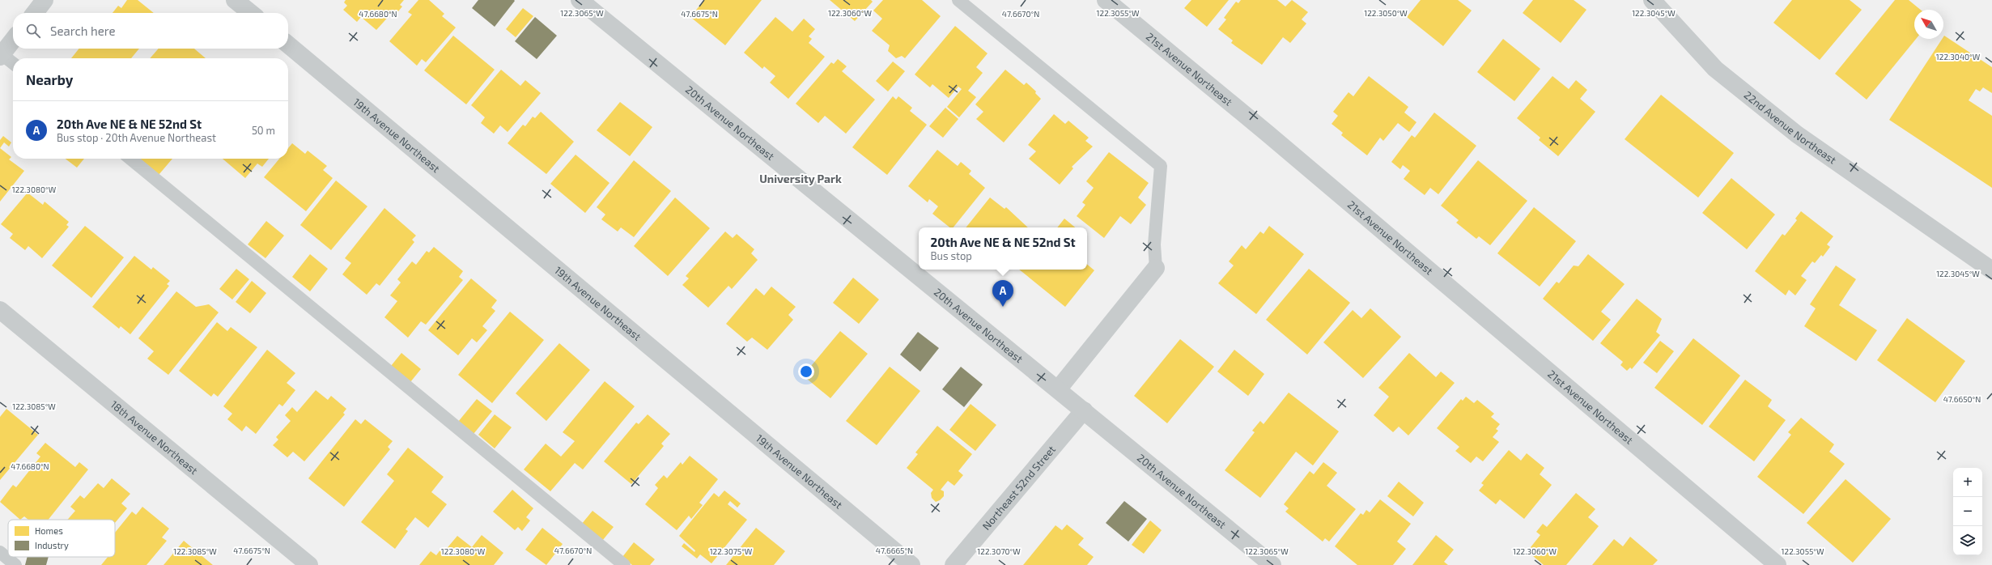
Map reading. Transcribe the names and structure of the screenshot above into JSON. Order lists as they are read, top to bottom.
{
  "streets": {
    "street": [
      "21st Avenue Northeast",
      "20th Avenue Northeast",
      "22nd Avenue Northeast",
      "19th Avenue Northeast",
      "18th Avenue Northeast",
      "Northeast 52nd Street"
    ]
  },
  "crossings": [
    ["20th Avenue Northeast", "Northeast 52nd Street"]
  ],
  "districts": ["University Park"],
  "legend": ["Homes", "Industry"],
  "north": "top left",
  "page": {
    "search": "Search here",
    "heading": "Nearby",
    "list": [
      {
        "mark": "A",
        "name": "20th Ave NE & NE 52nd St",
        "note": "Bus stop · 20th Avenue Northeast",
        "value": "50 m"
      }
    ],
    "popup": ["20th Ave NE & NE 52nd St", "Bus stop"],
    "pins": "A",
    "map_buttons": ["+", "−"]
  },
  "coordinates": [
    "122.3065°W",
    "122.3060°W",
    "122.3055°W",
    "122.3050°W",
    "122.3045°W",
    "47.6680°N",
    "47.6675°N",
    "47.6670°N",
    "122.3040°W",
    "122.3080°W",
    "47.6650°N",
    "122.3085°W",
    "47.6665°N",
    "122.3075°W",
    "122.3070°W"
  ]
}
